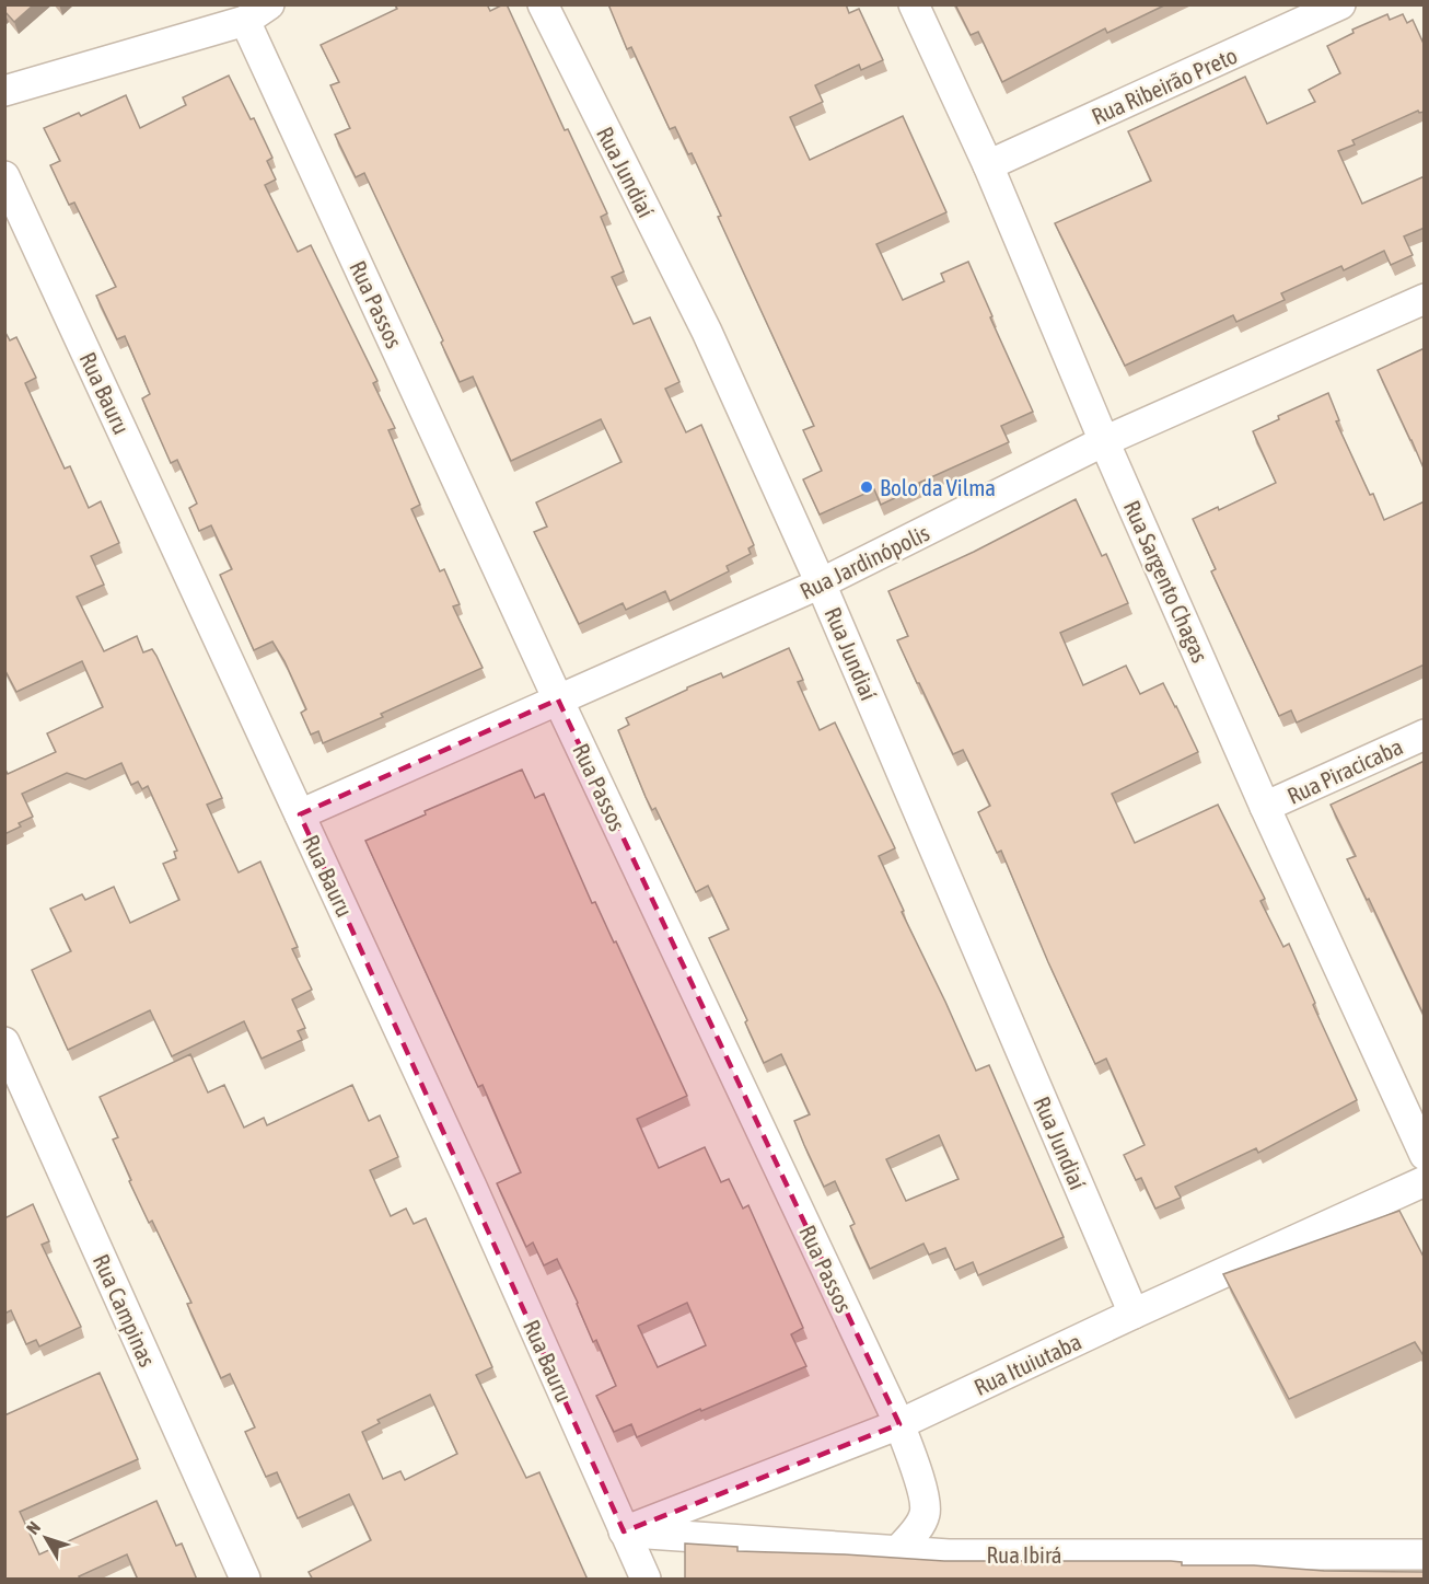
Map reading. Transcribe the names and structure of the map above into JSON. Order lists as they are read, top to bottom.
{
  "streets": {
    "street": [
      "Rua Ribeirão Preto",
      "Rua Jundiaí",
      "Rua Passos",
      "Rua Bauru",
      "Rua Jardinópolis",
      "Rua Sargento Chagas",
      "Rua Piracicaba",
      "Rua Campinas",
      "Rua Ituiutaba",
      "Rua Ibirá"
    ]
  },
  "crossings": [
    ["Rua Ribeirão Preto", "Rua Sargento Chagas"],
    ["Rua Jundiaí", "Rua Jardinópolis"],
    ["Rua Jundiaí", "Rua Ituiutaba"],
    ["Rua Passos", "Rua Jardinópolis"],
    ["Rua Passos", "Rua Ituiutaba"],
    ["Rua Passos", "Rua Ibirá"],
    ["Rua Bauru", "Rua Jardinópolis"],
    ["Rua Bauru", "Rua Ituiutaba"],
    ["Rua Bauru", "Rua Ibirá"],
    ["Rua Jardinópolis", "Rua Sargento Chagas"],
    ["Rua Sargento Chagas", "Rua Piracicaba"],
    ["Rua Ituiutaba", "Rua Ibirá"]
  ],
  "places": ["Bolo da Vilma"],
  "north": "top left"
}
